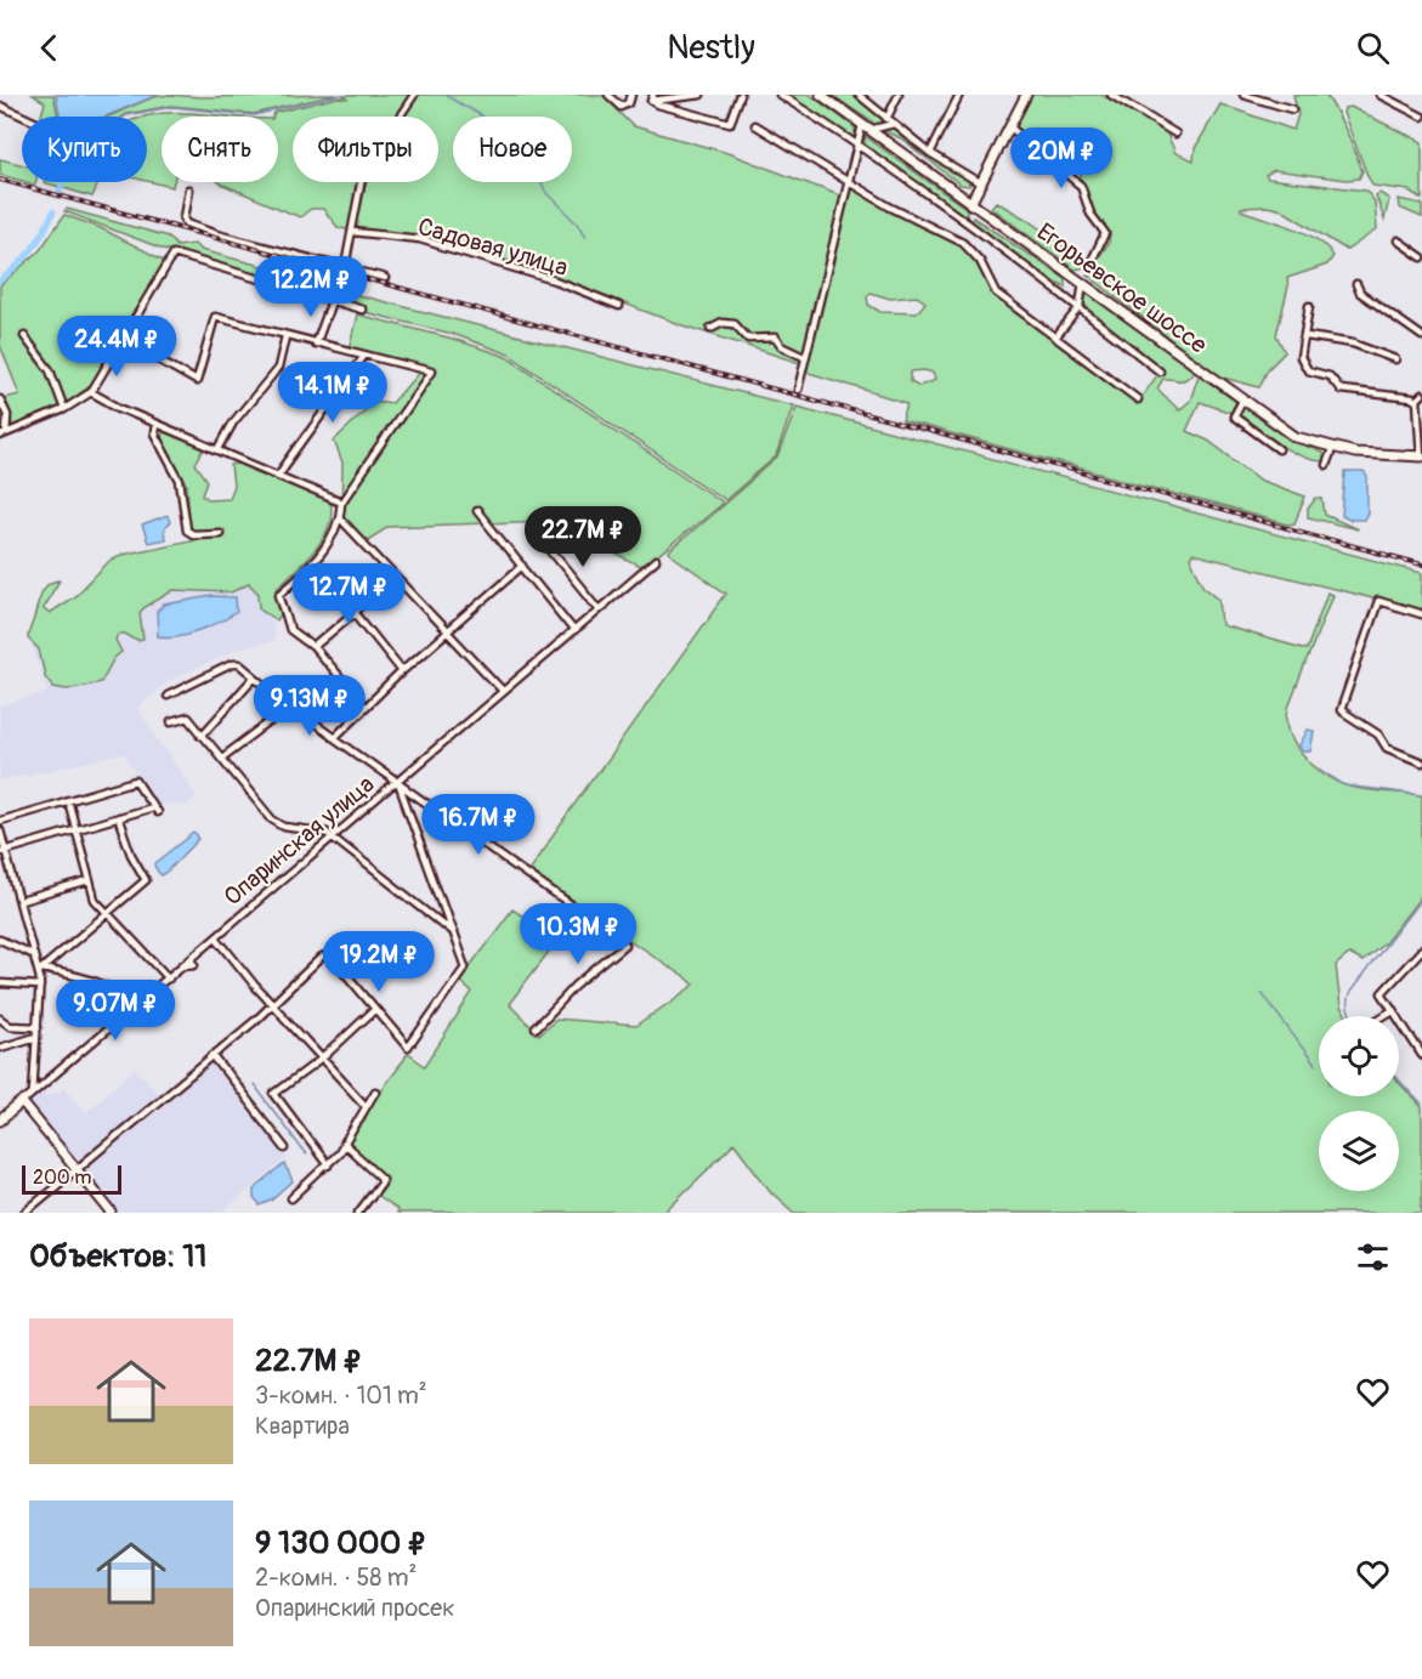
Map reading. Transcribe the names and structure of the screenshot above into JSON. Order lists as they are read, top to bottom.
{
  "streets": {
    "main road": ["Егорьевское шоссе"],
    "street": ["Садовая улица", "Опаринская улица"]
  },
  "scale_bar": "200 m",
  "page": {
    "header": "Nestly",
    "chip": [
      "Купить",
      "Снять",
      "Фильтры",
      "Новое"
    ],
    "price": [
      "20M ₽",
      "12.2M ₽",
      "24.4M ₽",
      "14.1M ₽",
      "22.7M ₽",
      "12.7M ₽",
      "9.13M ₽",
      "16.7M ₽",
      "10.3M ₽",
      "19.2M ₽",
      "9.07M ₽"
    ],
    "scale": "200 m",
    "heading": "Объектов: 11",
    "list": [
      {
        "name": "22.7M ₽",
        "note": "3-комн. · 101 m² · Квартира"
      },
      {
        "name": "9 130 000 ₽",
        "note": "2-комн. · 58 m² · Опаринский просек"
      }
    ]
  }
}
